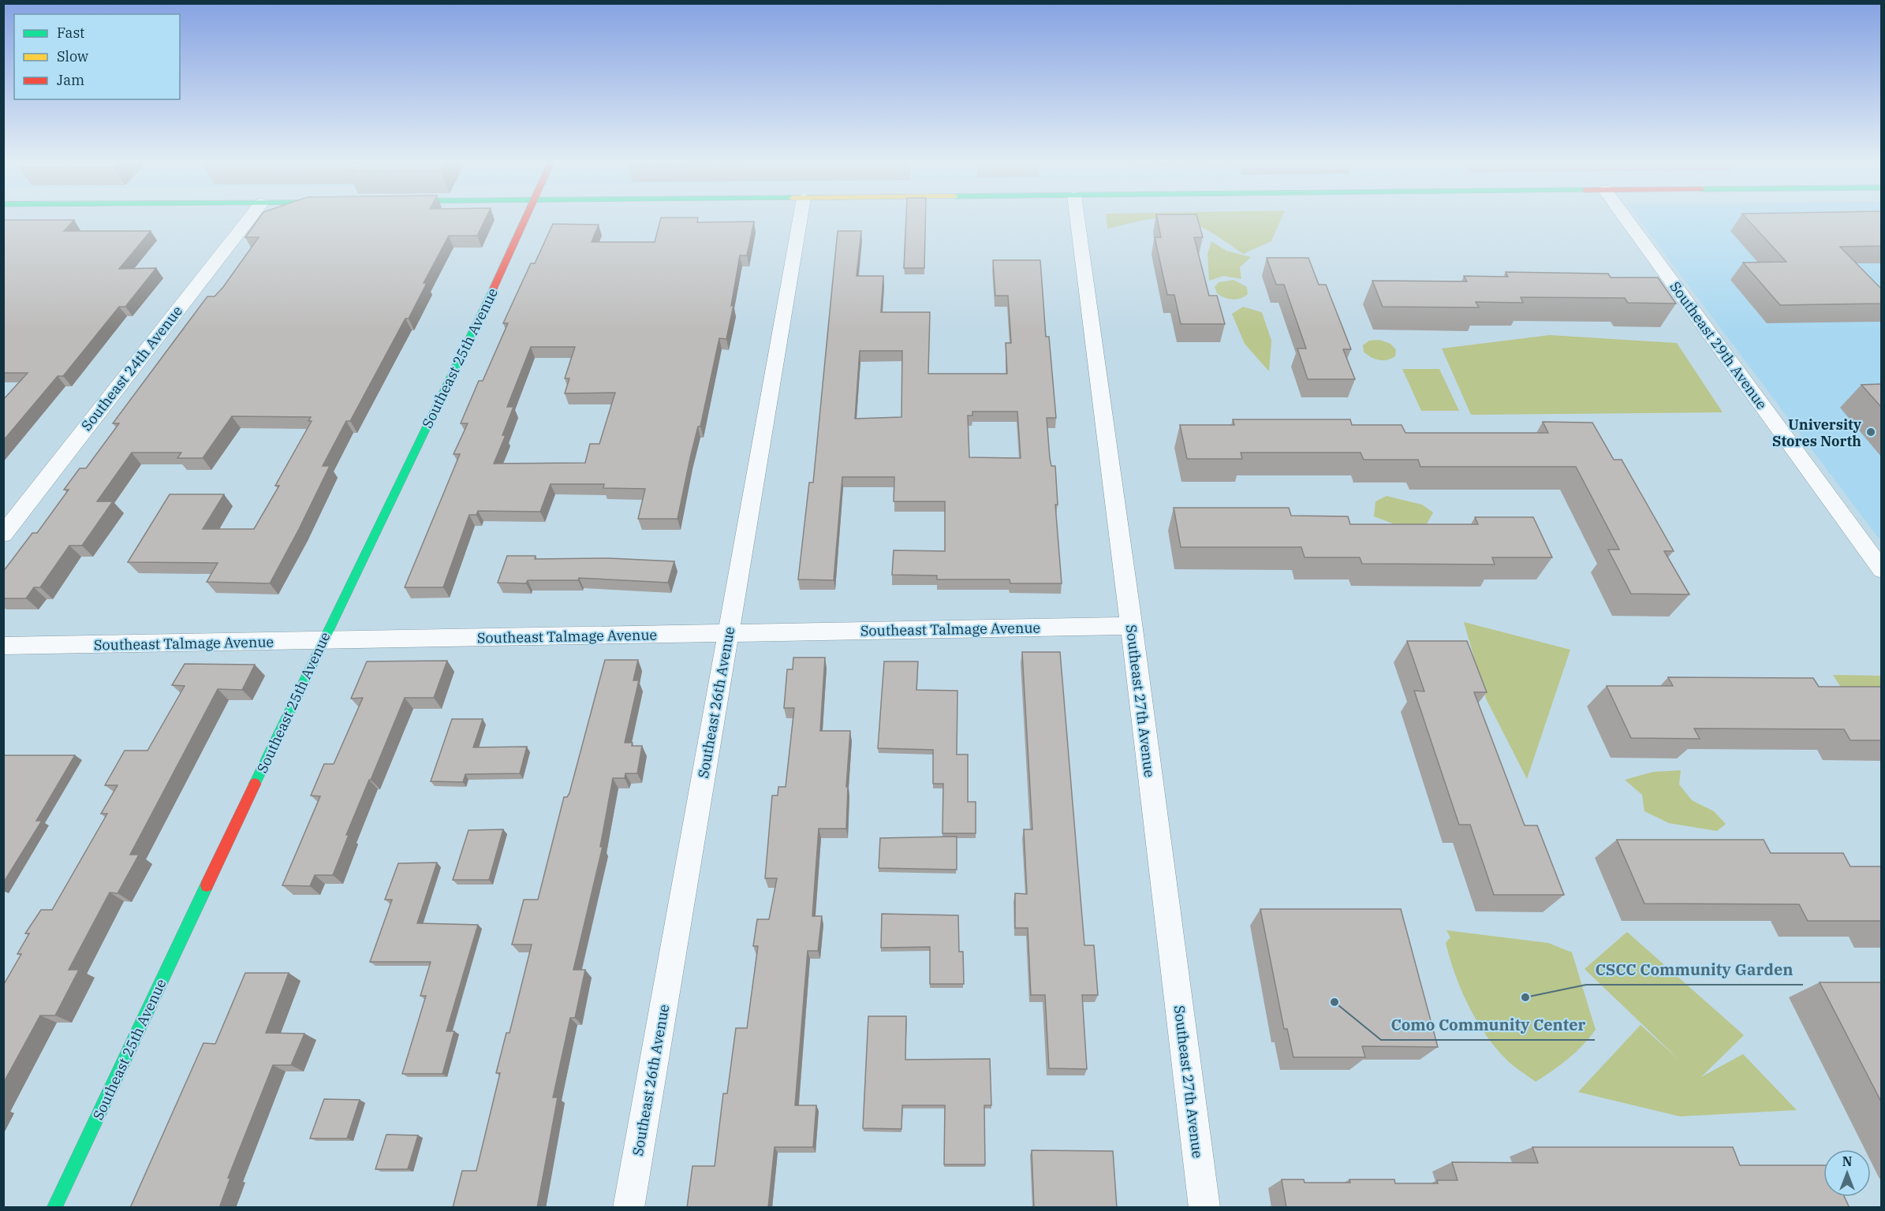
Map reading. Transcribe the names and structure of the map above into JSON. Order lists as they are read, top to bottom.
{
  "streets": {
    "main road": ["Southeast 25th Avenue"],
    "street": [
      "Southeast 29th Avenue",
      "Southeast 24th Avenue",
      "Southeast Talmage Avenue",
      "Southeast 27th Avenue",
      "Southeast 26th Avenue"
    ]
  },
  "crossings": [
    ["Southeast 25th Avenue", "Southeast Talmage Avenue"],
    ["Southeast Talmage Avenue", "Southeast 27th Avenue"],
    ["Southeast Talmage Avenue", "Southeast 26th Avenue"]
  ],
  "places": ["University Stores North", "CSCC Community Garden", "Como Community Center"],
  "legend": ["Fast", "Slow", "Jam"],
  "north": "top"
}
